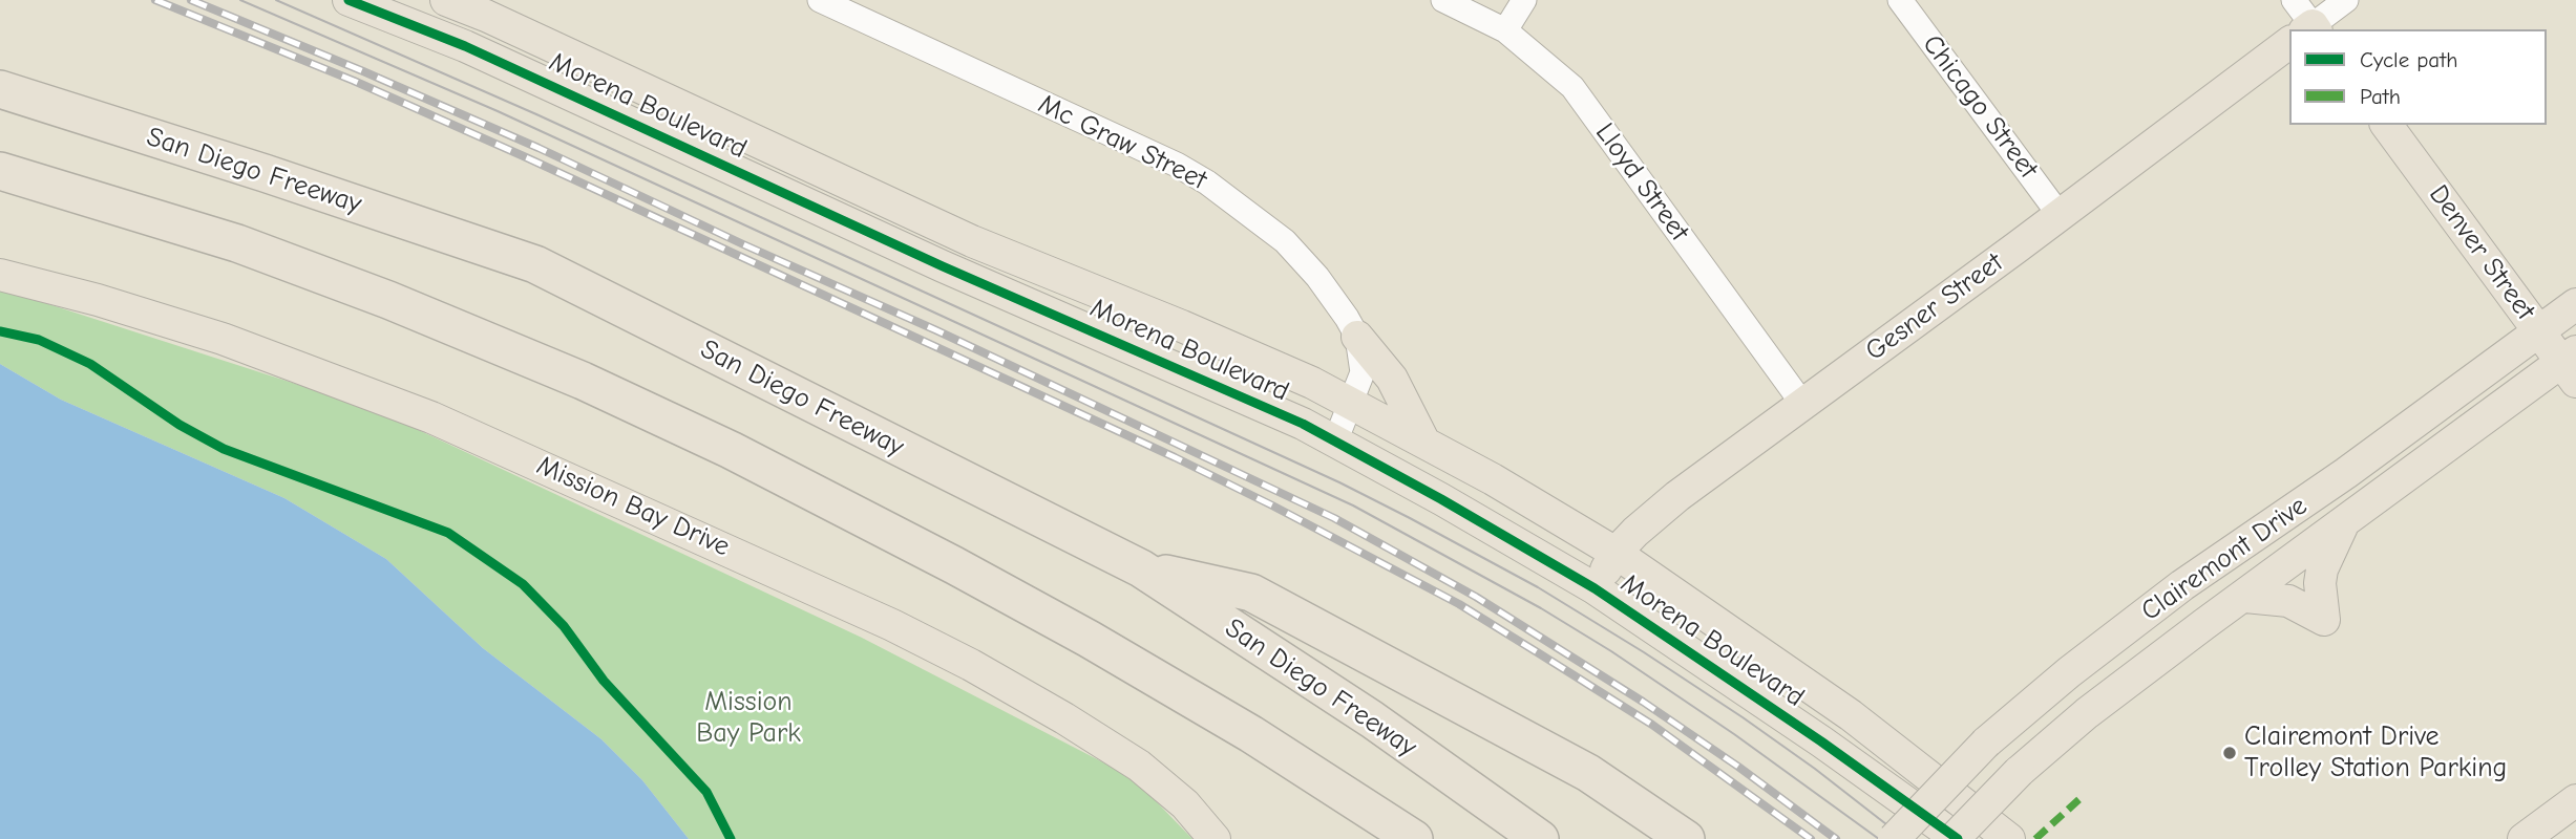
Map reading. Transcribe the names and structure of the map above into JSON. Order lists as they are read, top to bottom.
{
  "streets": {
    "highway": ["San Diego Freeway"],
    "main road": [
      "Morena Boulevard",
      "Denver Street",
      "Gesner Street",
      "Mission Bay Drive",
      "Clairemont Drive"
    ],
    "street": ["Chicago Street", "Mc Graw Street", "Lloyd Street"]
  },
  "crossings": [
    ["Morena Boulevard", "Mc Graw Street"],
    ["Morena Boulevard", "Gesner Street"],
    ["Morena Boulevard", "Clairemont Drive"],
    ["Chicago Street", "Gesner Street"],
    ["Lloyd Street", "Gesner Street"],
    ["Denver Street", "Clairemont Drive"]
  ],
  "parks": ["Mission Bay Park"],
  "places": ["Clairemont Drive Trolley Station Parking"],
  "legend": ["Cycle path", "Path"]
}
